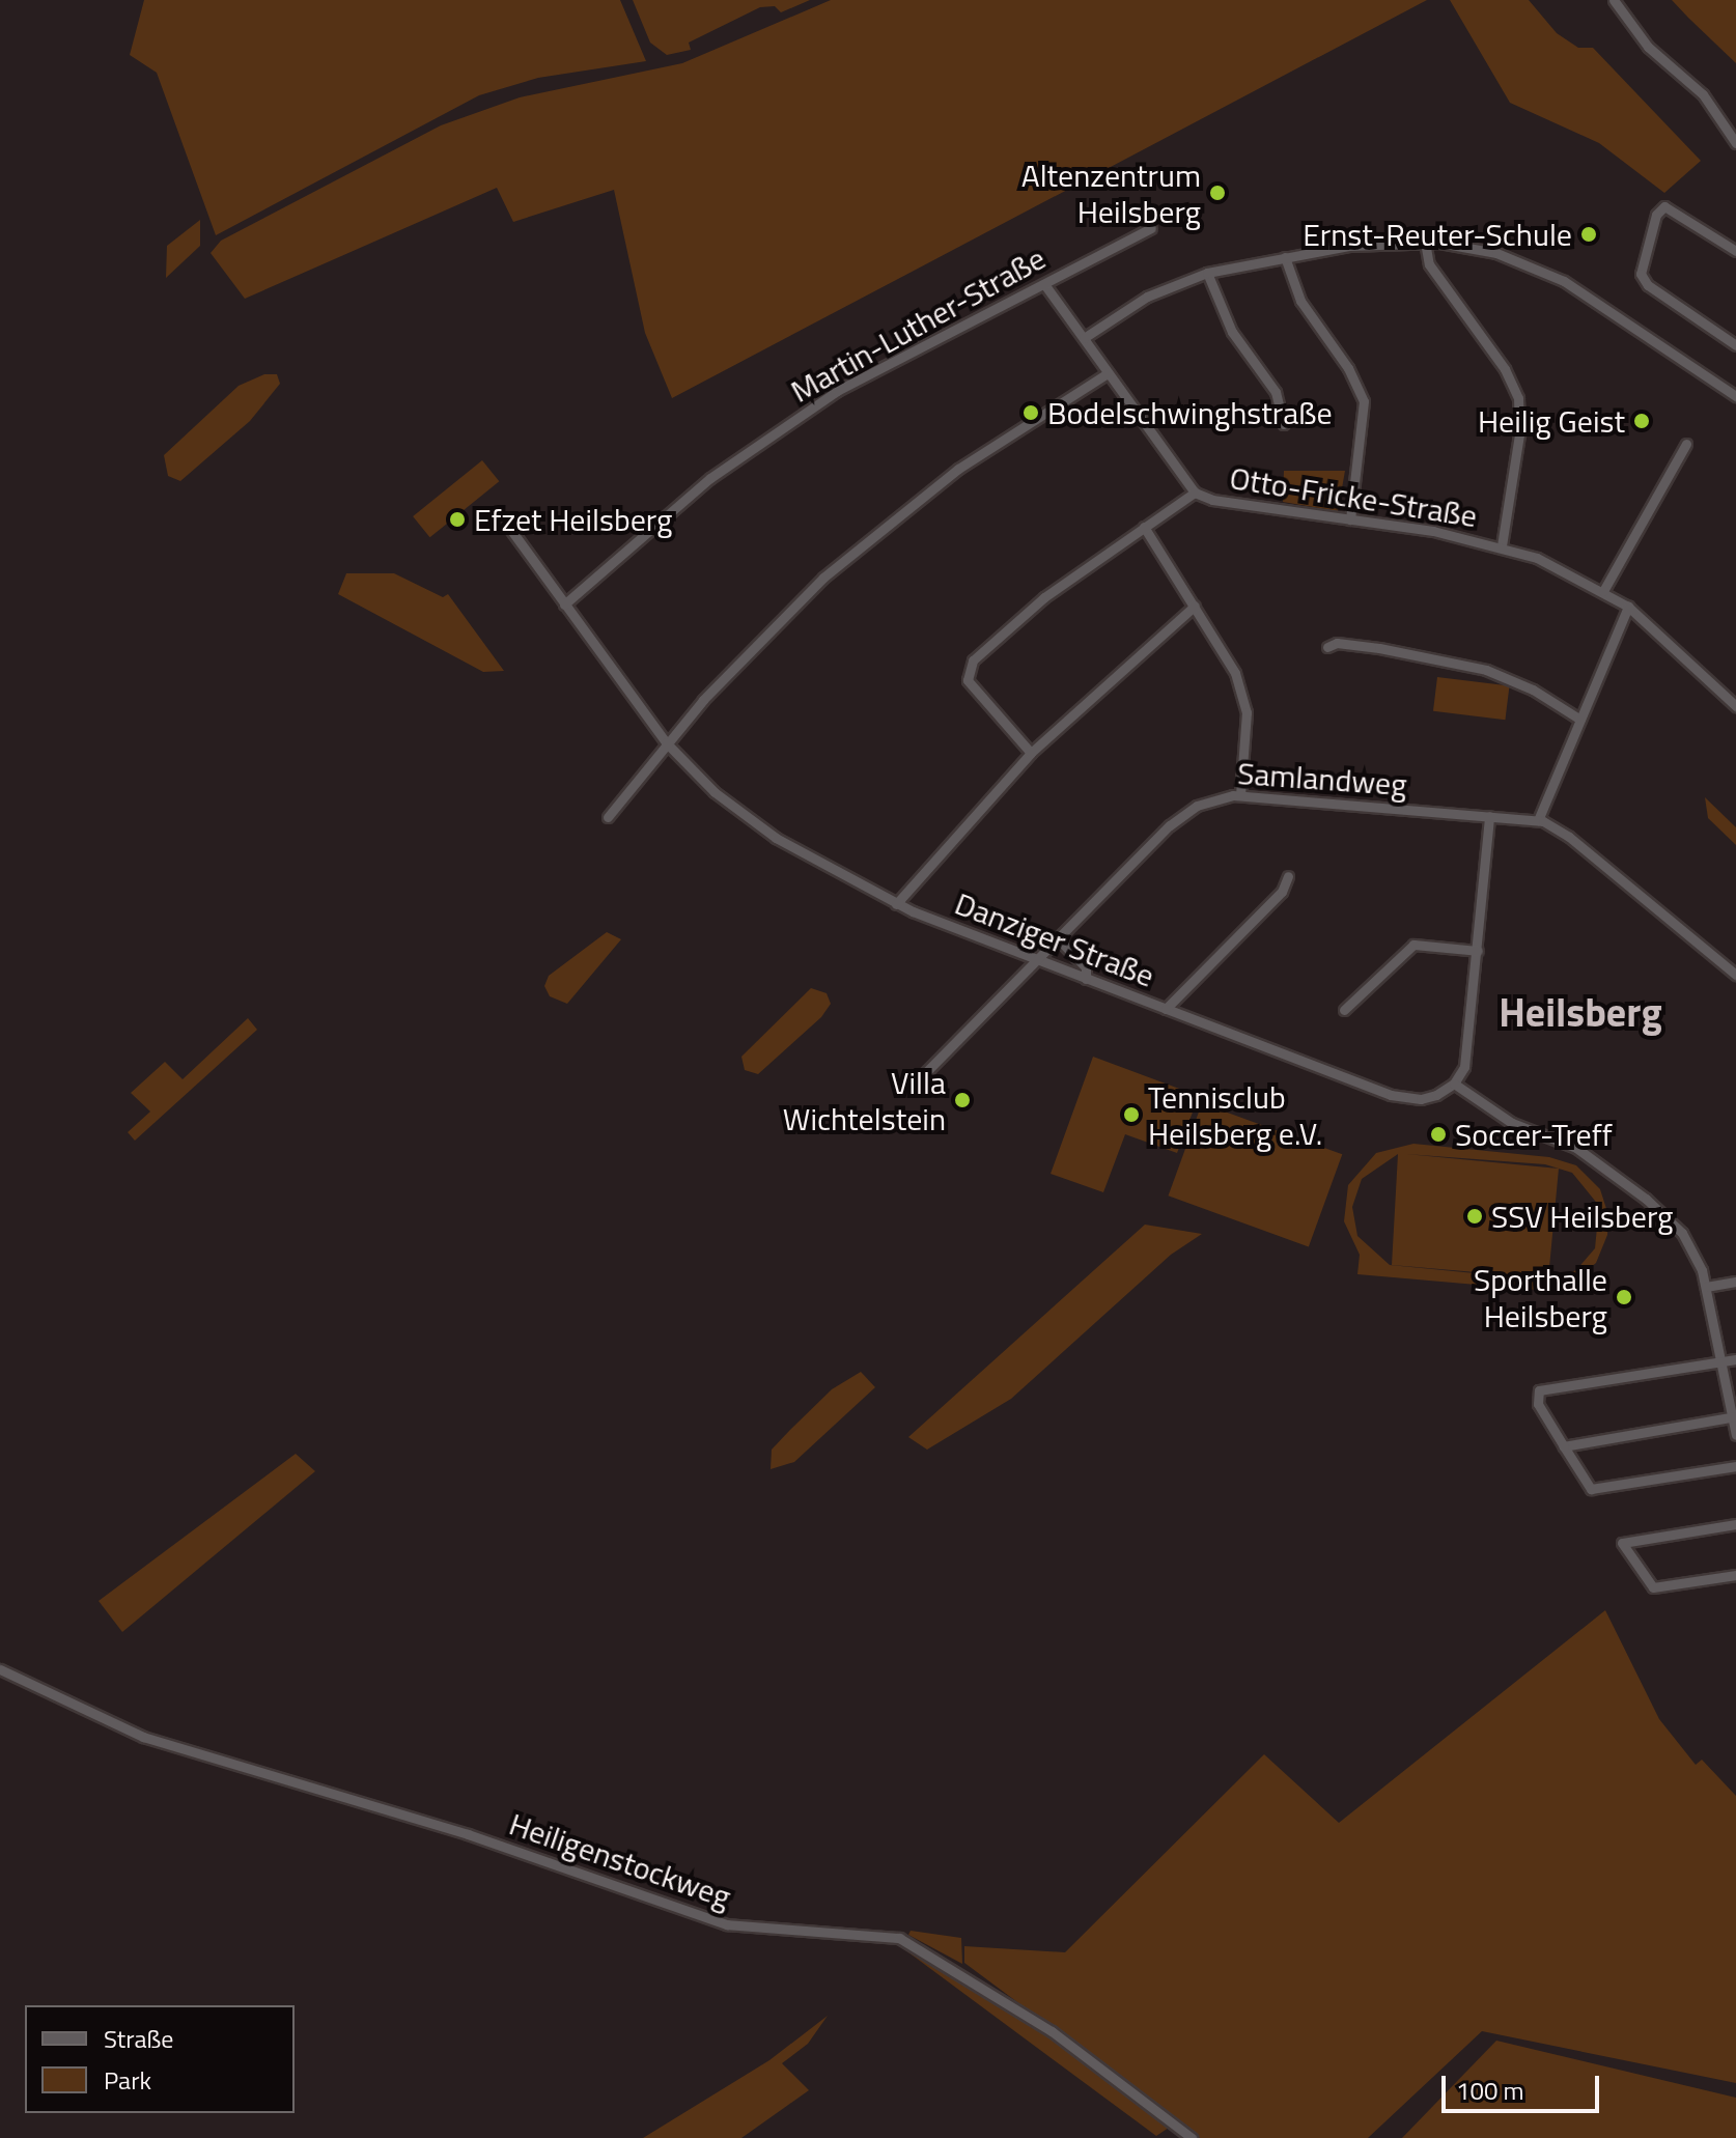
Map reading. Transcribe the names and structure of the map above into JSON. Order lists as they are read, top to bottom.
{
  "streets": {
    "street": [
      "Martin-Luther-Straße",
      "Otto-Fricke-Straße",
      "Samlandweg",
      "Danziger Straße",
      "Heiligenstockweg"
    ]
  },
  "crossings": [
    ["Martin-Luther-Straße", "Otto-Fricke-Straße"],
    ["Martin-Luther-Straße", "Danziger Straße"],
    ["Samlandweg", "Danziger Straße"]
  ],
  "districts": ["Heilsberg"],
  "places": [
    "Altenzentrum Heilsberg",
    "Ernst-Reuter-Schule",
    "Bodelschwinghstraße",
    "Heilig Geist",
    "Efzet Heilsberg",
    "Villa Wichtelstein",
    "Tennisclub Heilsberg e.V.",
    "Soccer-Treff",
    "SSV Heilsberg",
    "Sporthalle Heilsberg"
  ],
  "legend": ["Straße", "Park"],
  "scale_bar": "100 m"
}
